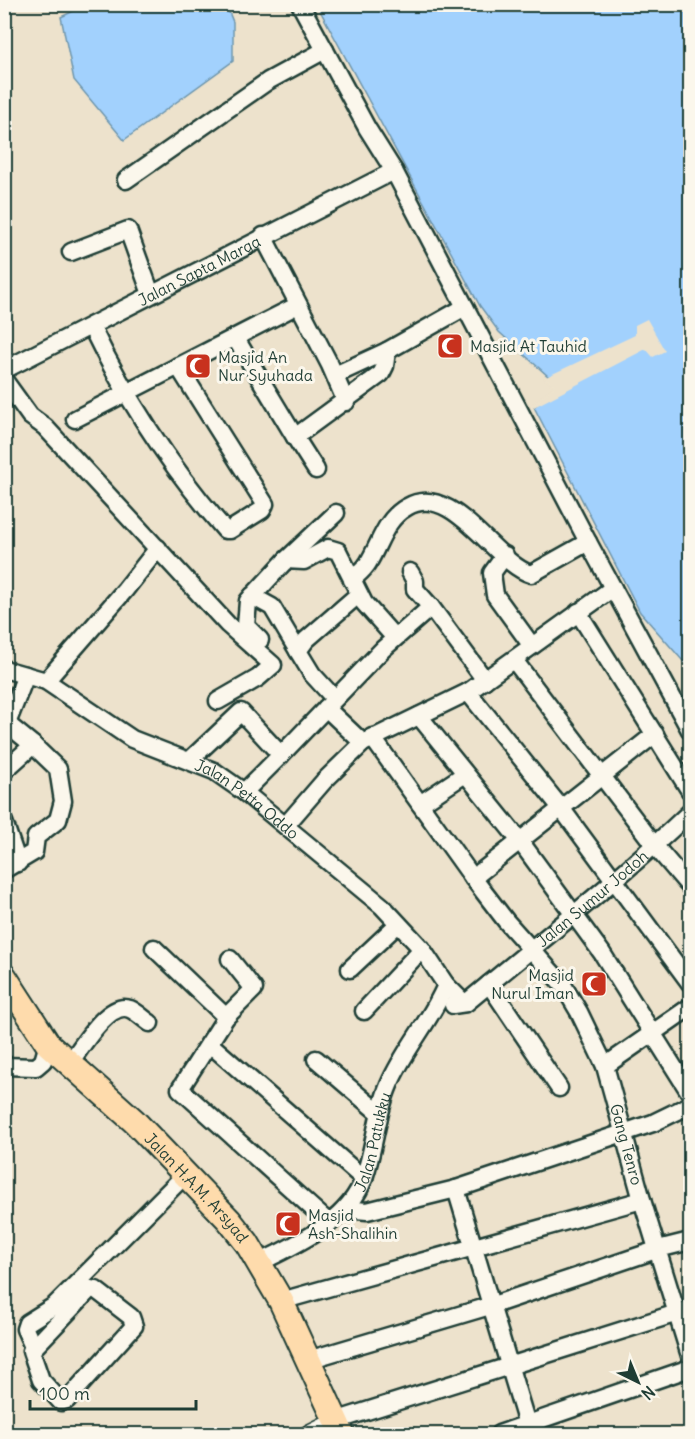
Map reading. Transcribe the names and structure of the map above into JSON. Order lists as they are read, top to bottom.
{
  "streets": {
    "highway": ["Jalan H.A.M. Arsyad"],
    "street": [
      "Jalan Sapta Marga",
      "Jalan Petta Oddo",
      "Jalan Sumur Jodoh",
      "Jalan Patukku",
      "Gang Tenro"
    ]
  },
  "crossings": [
    ["Jalan Petta Oddo", "Jalan Sumur Jodoh"],
    ["Jalan Petta Oddo", "Jalan Patukku"],
    ["Jalan Sumur Jodoh", "Gang Tenro"],
    ["Jalan Patukku", "Jalan H.A.M. Arsyad"]
  ],
  "places": {
    "mosque": [
      "Masjid At Tauhid",
      "Masjid An Nur Syuhada",
      "Masjid Nurul Iman",
      "Masjid Ash-Shalihin"
    ]
  },
  "scale_bar": "100 m",
  "north": "bottom right"
}
